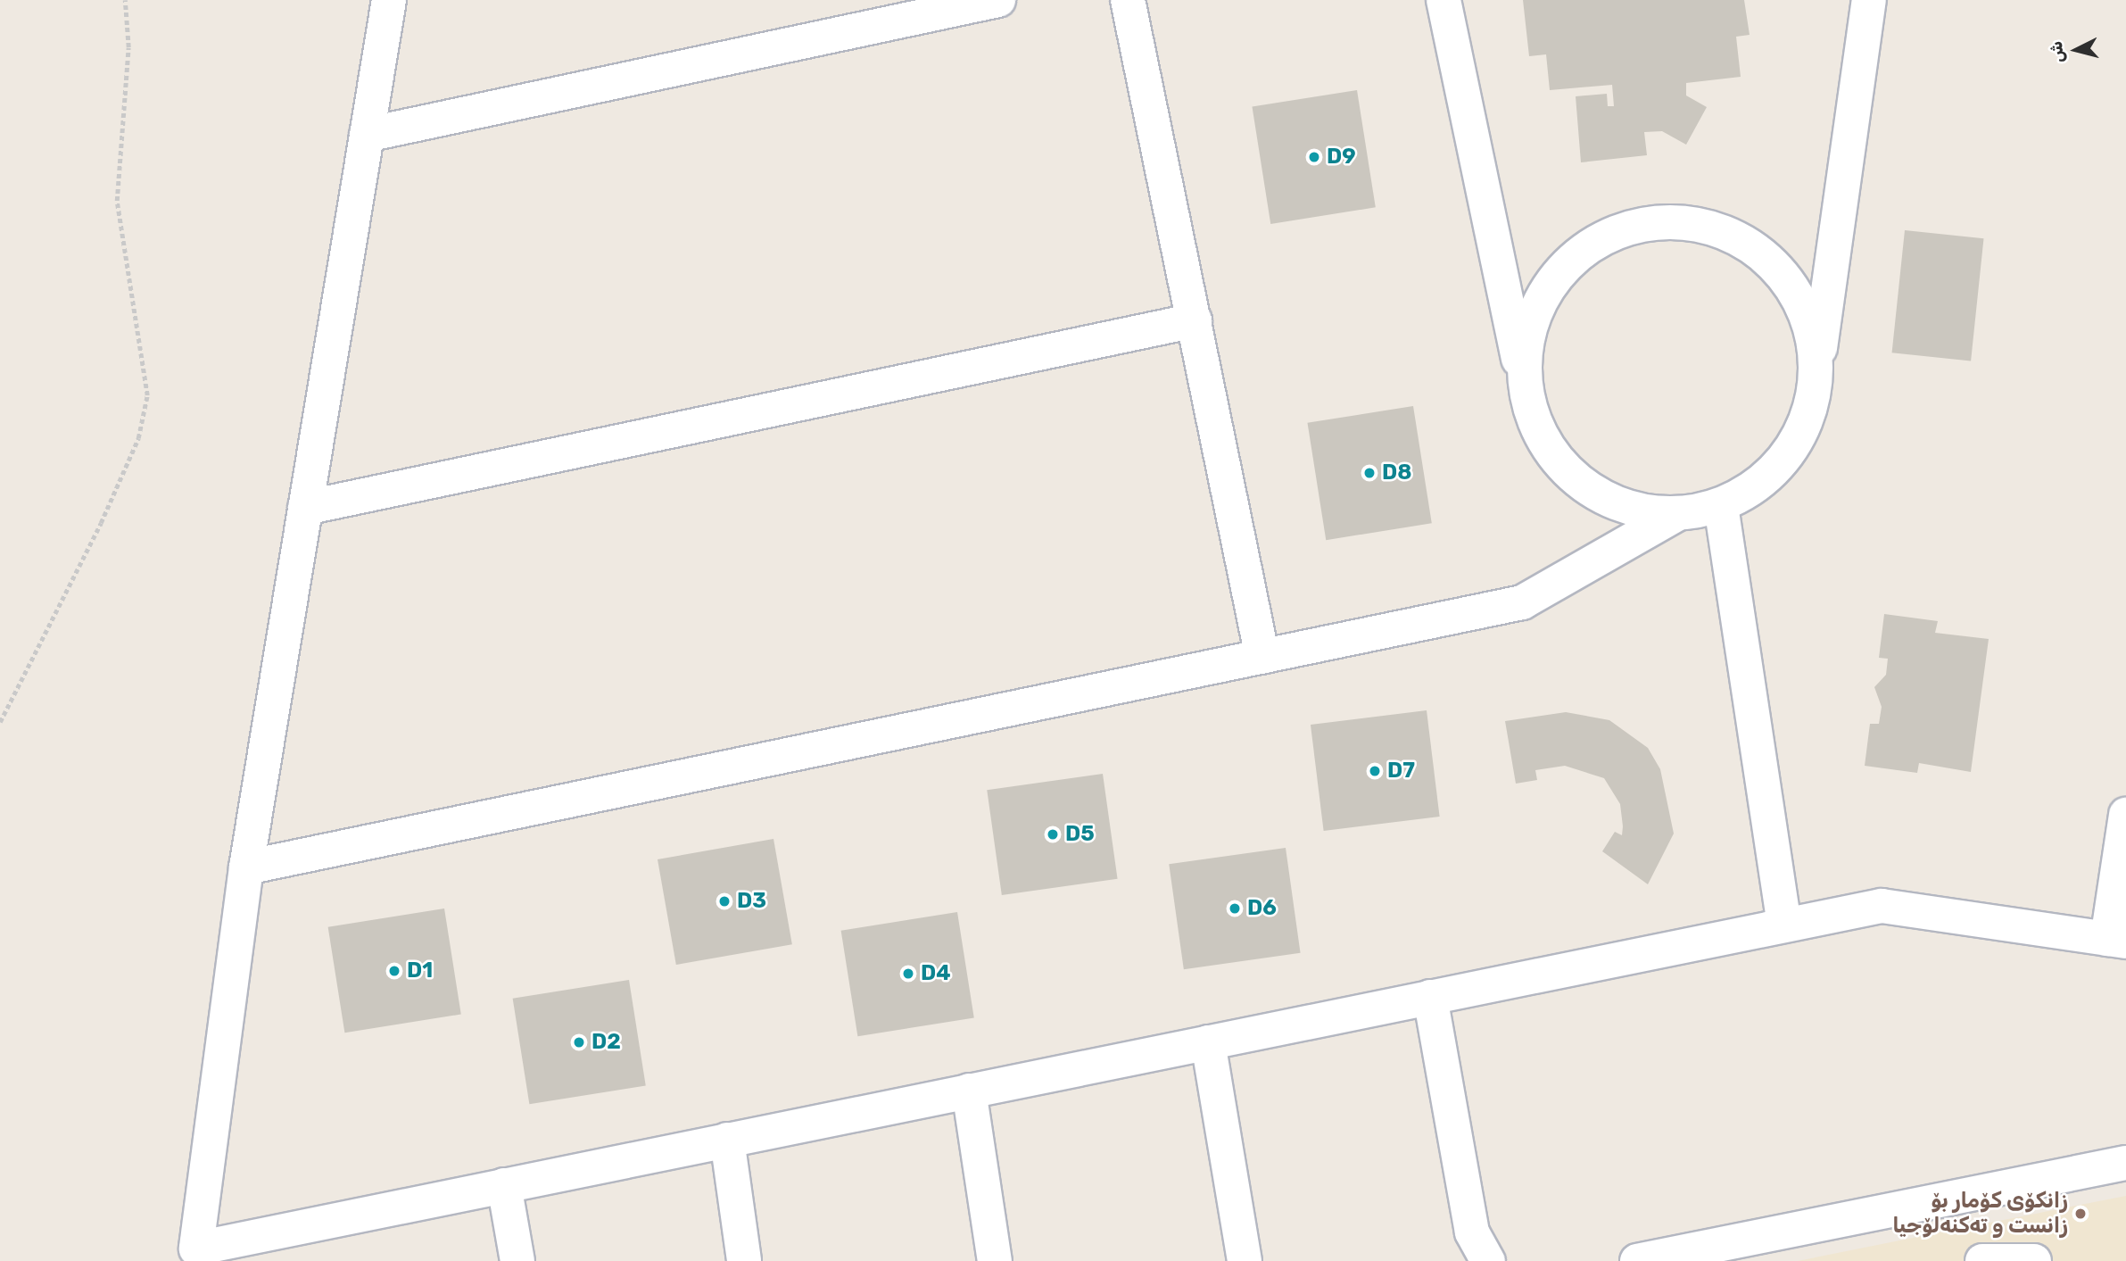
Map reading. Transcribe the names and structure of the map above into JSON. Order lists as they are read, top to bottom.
{
  "places": [
    "D9",
    "D8",
    "D7",
    "D5",
    "D3",
    "D6",
    "D1",
    "D4",
    "D2",
    "زانکۆی کۆمار بۆ زانست و تەکنەلۆجیا"
  ],
  "north": "left"
}
